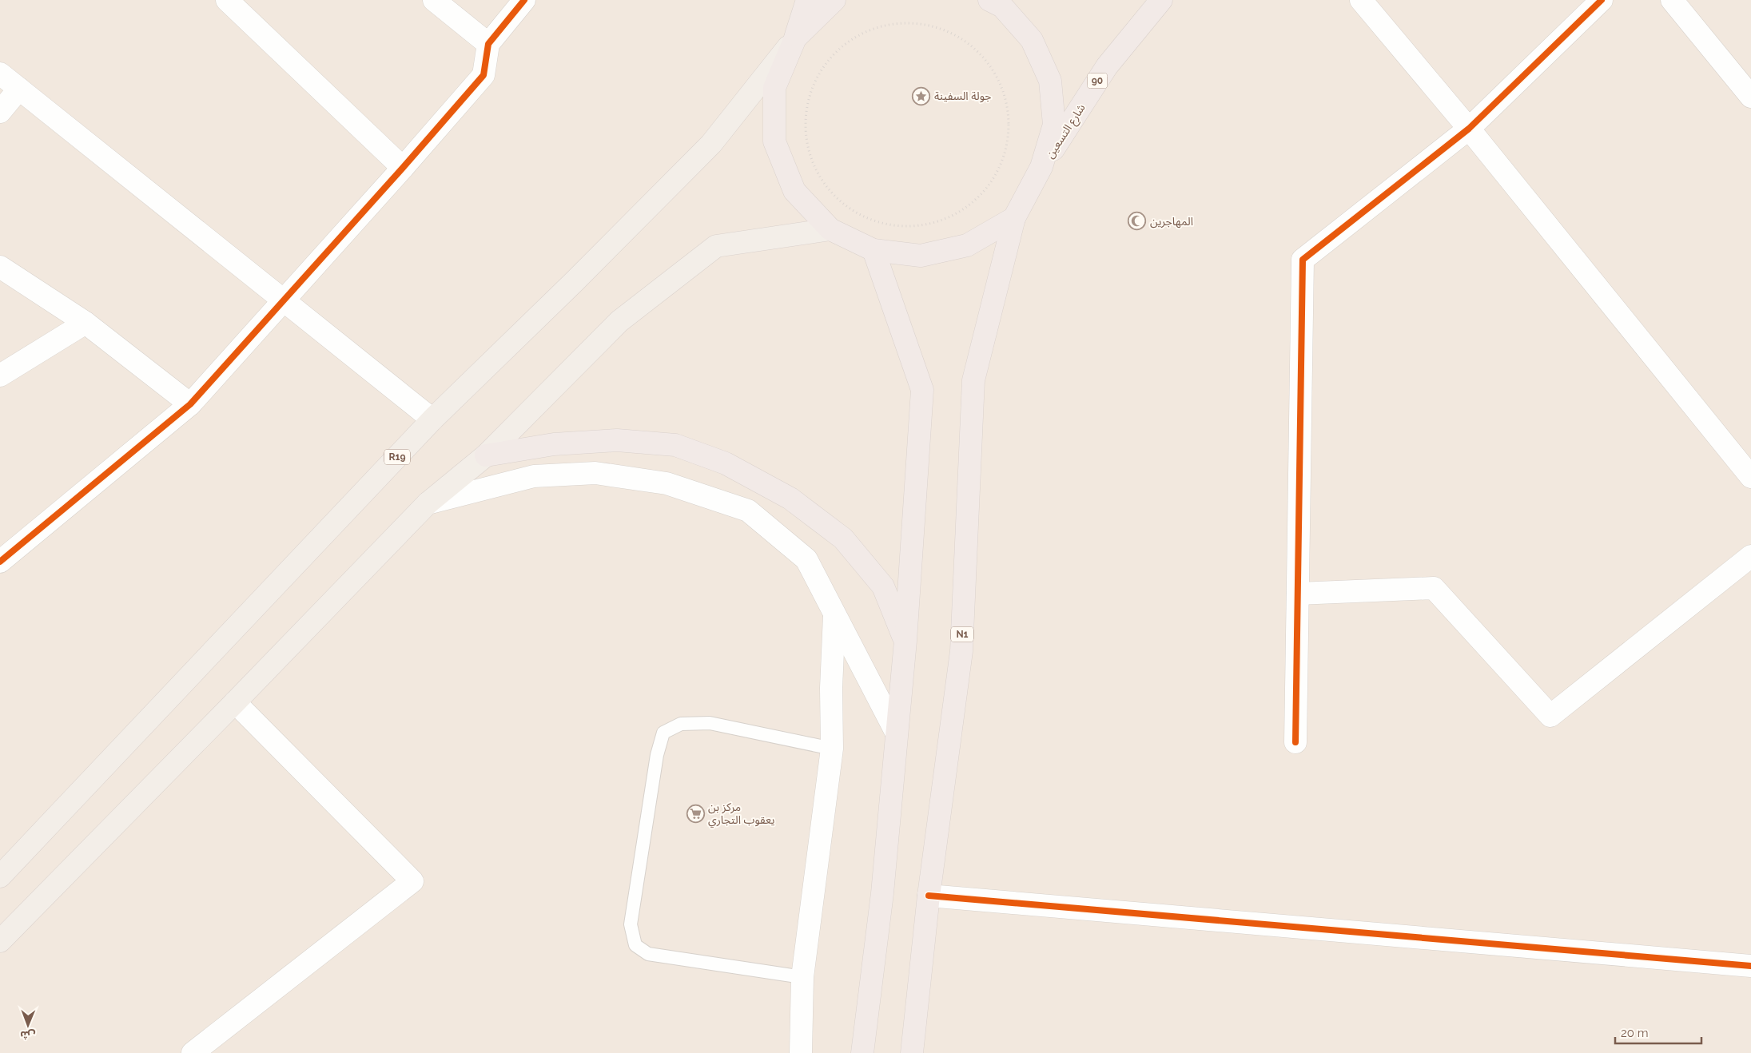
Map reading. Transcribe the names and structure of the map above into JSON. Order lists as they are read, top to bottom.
{
  "streets": {
    "highway": ["90", "شارع التسعين", "N1"],
    "main road": ["R19"]
  },
  "places": {
    "place": ["جولة السفينة"],
    "mosque": ["المهاجرين"],
    "supermarket": ["مركز بن يعقوب التجاري"]
  },
  "scale_bar": "20 m",
  "north": "bottom"
}
